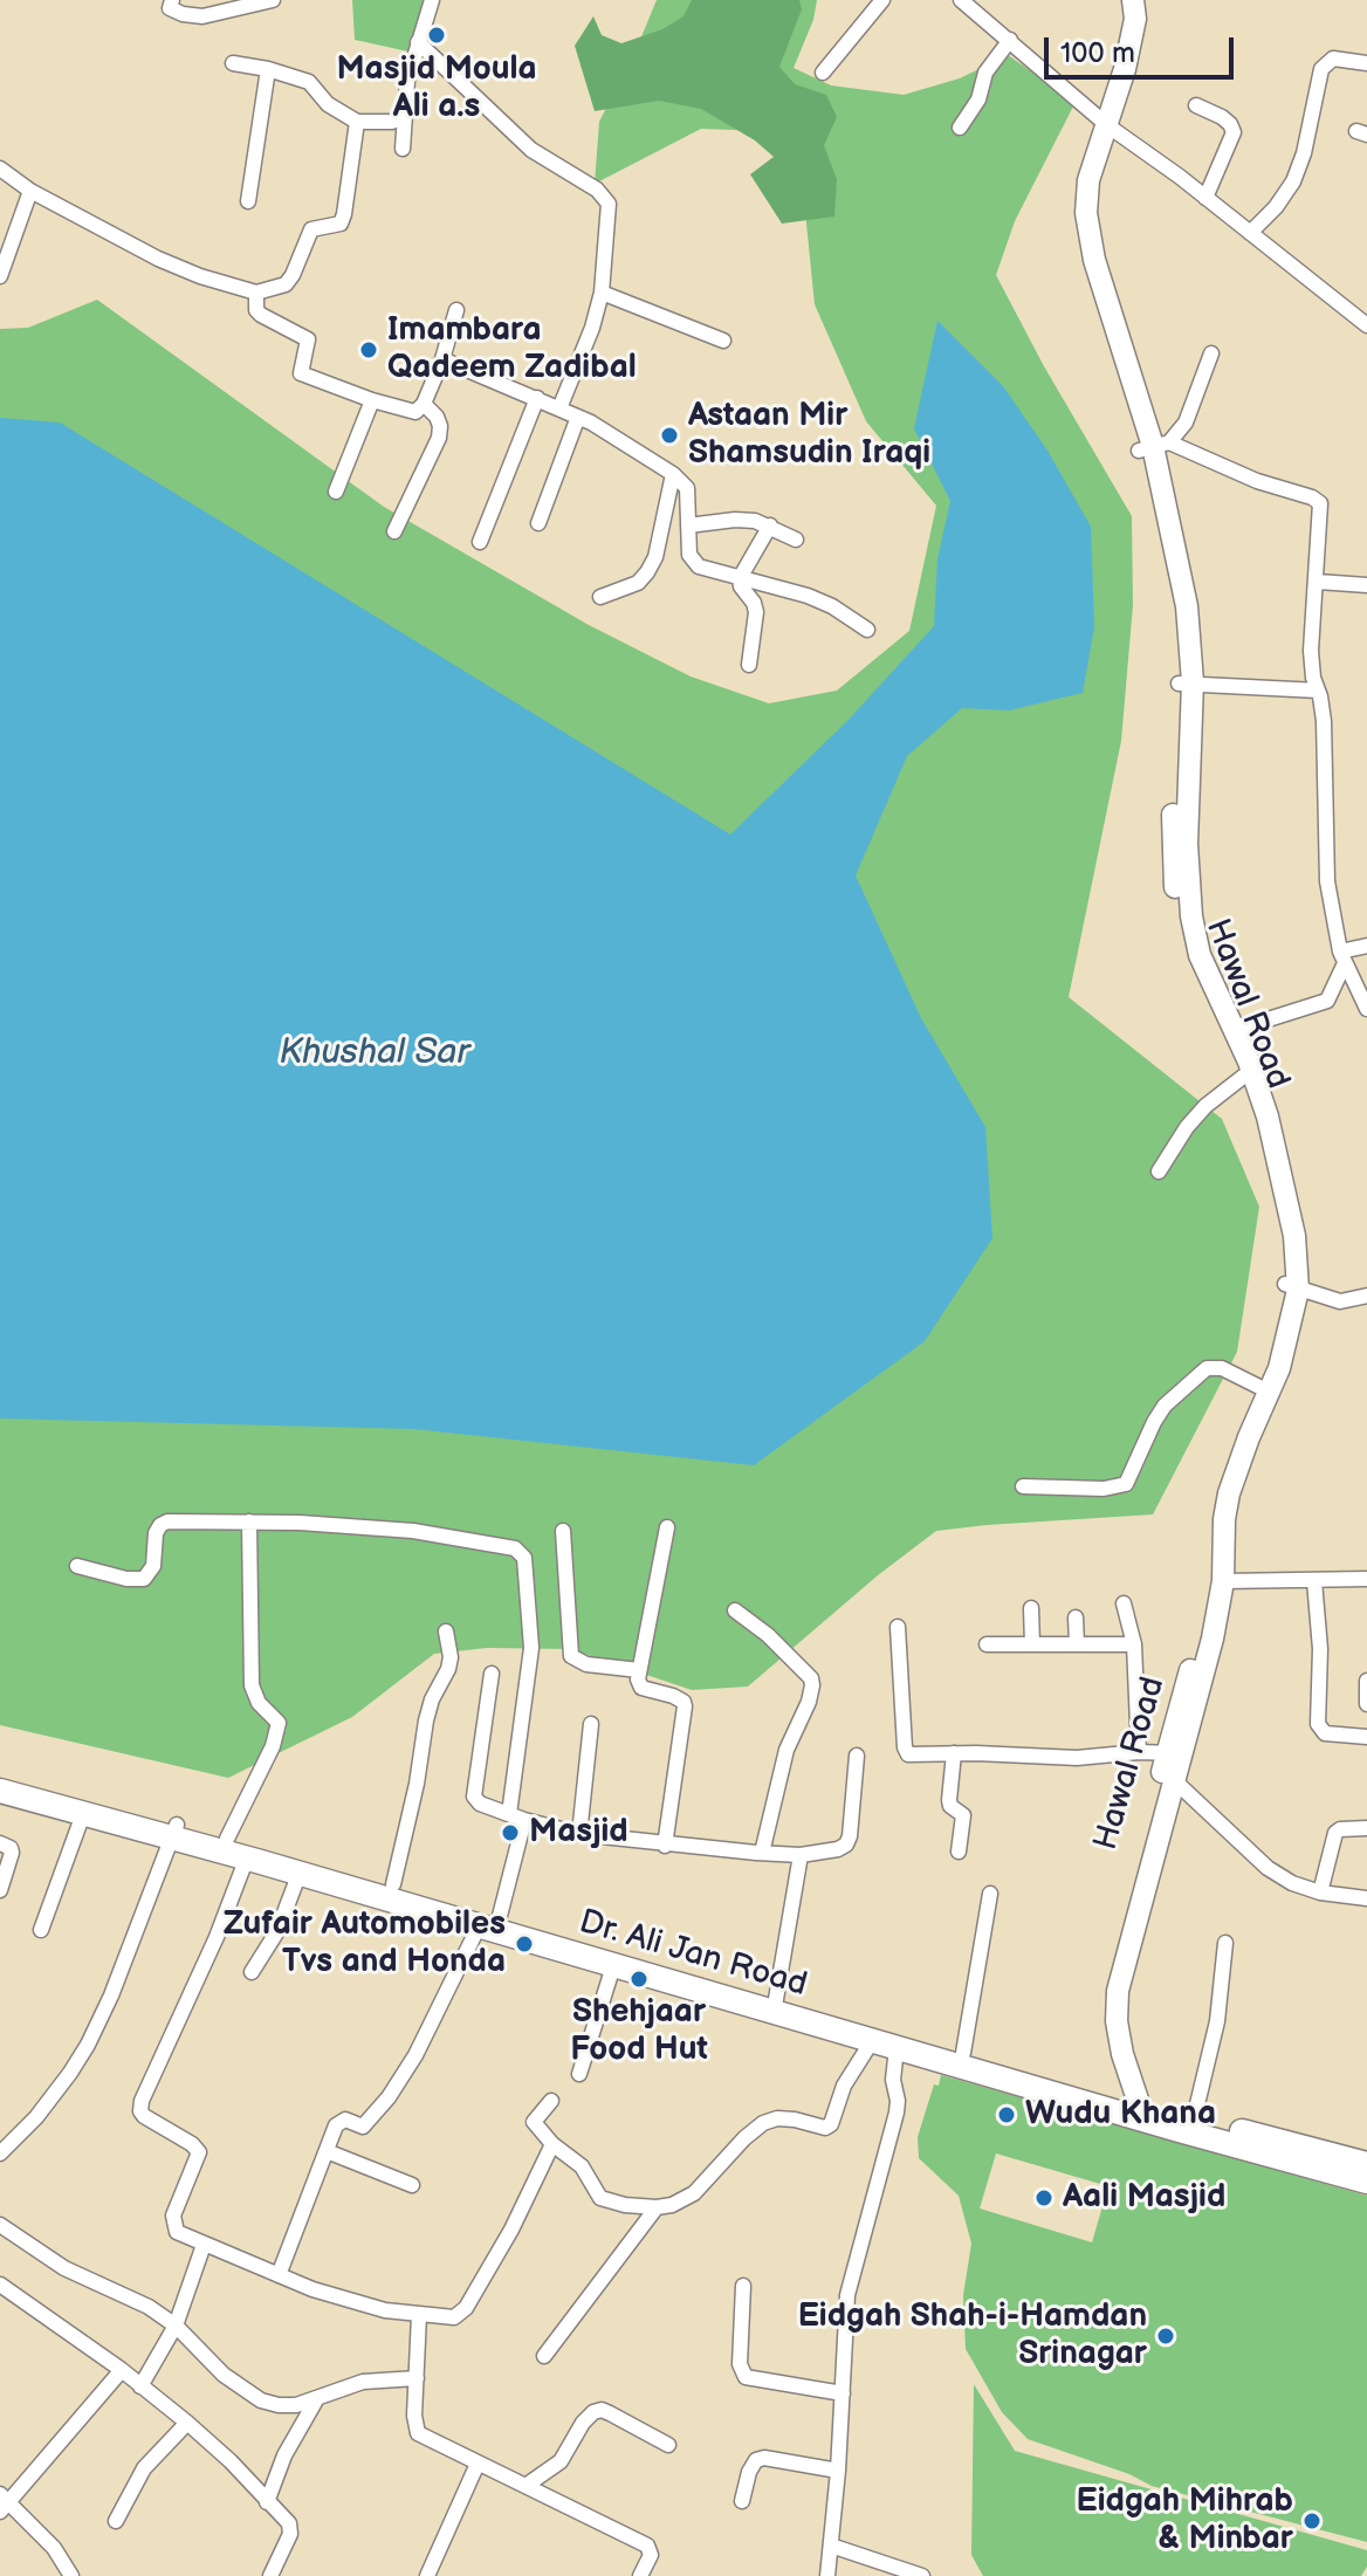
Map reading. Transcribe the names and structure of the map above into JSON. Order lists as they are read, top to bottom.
{
  "streets": {
    "main road": ["Hawal Road", "Dr. Ali Jan Road"]
  },
  "crossings": [
    ["Hawal Road", "Dr. Ali Jan Road"]
  ],
  "water": ["Khushal Sar"],
  "places": [
    "Masjid Moula Ali a.s",
    "Imambara Qadeem Zadibal",
    "Astaan Mir Shamsudin Iraqi",
    "Masjid",
    "Zufair Automobiles Tvs and Honda",
    "Shehjaar Food Hut",
    "Wudu Khana",
    "Aali Masjid",
    "Eidgah Shah-i-Hamdan Srinagar",
    "Eidgah Mihrab & Minbar"
  ],
  "scale_bar": "100 m"
}
